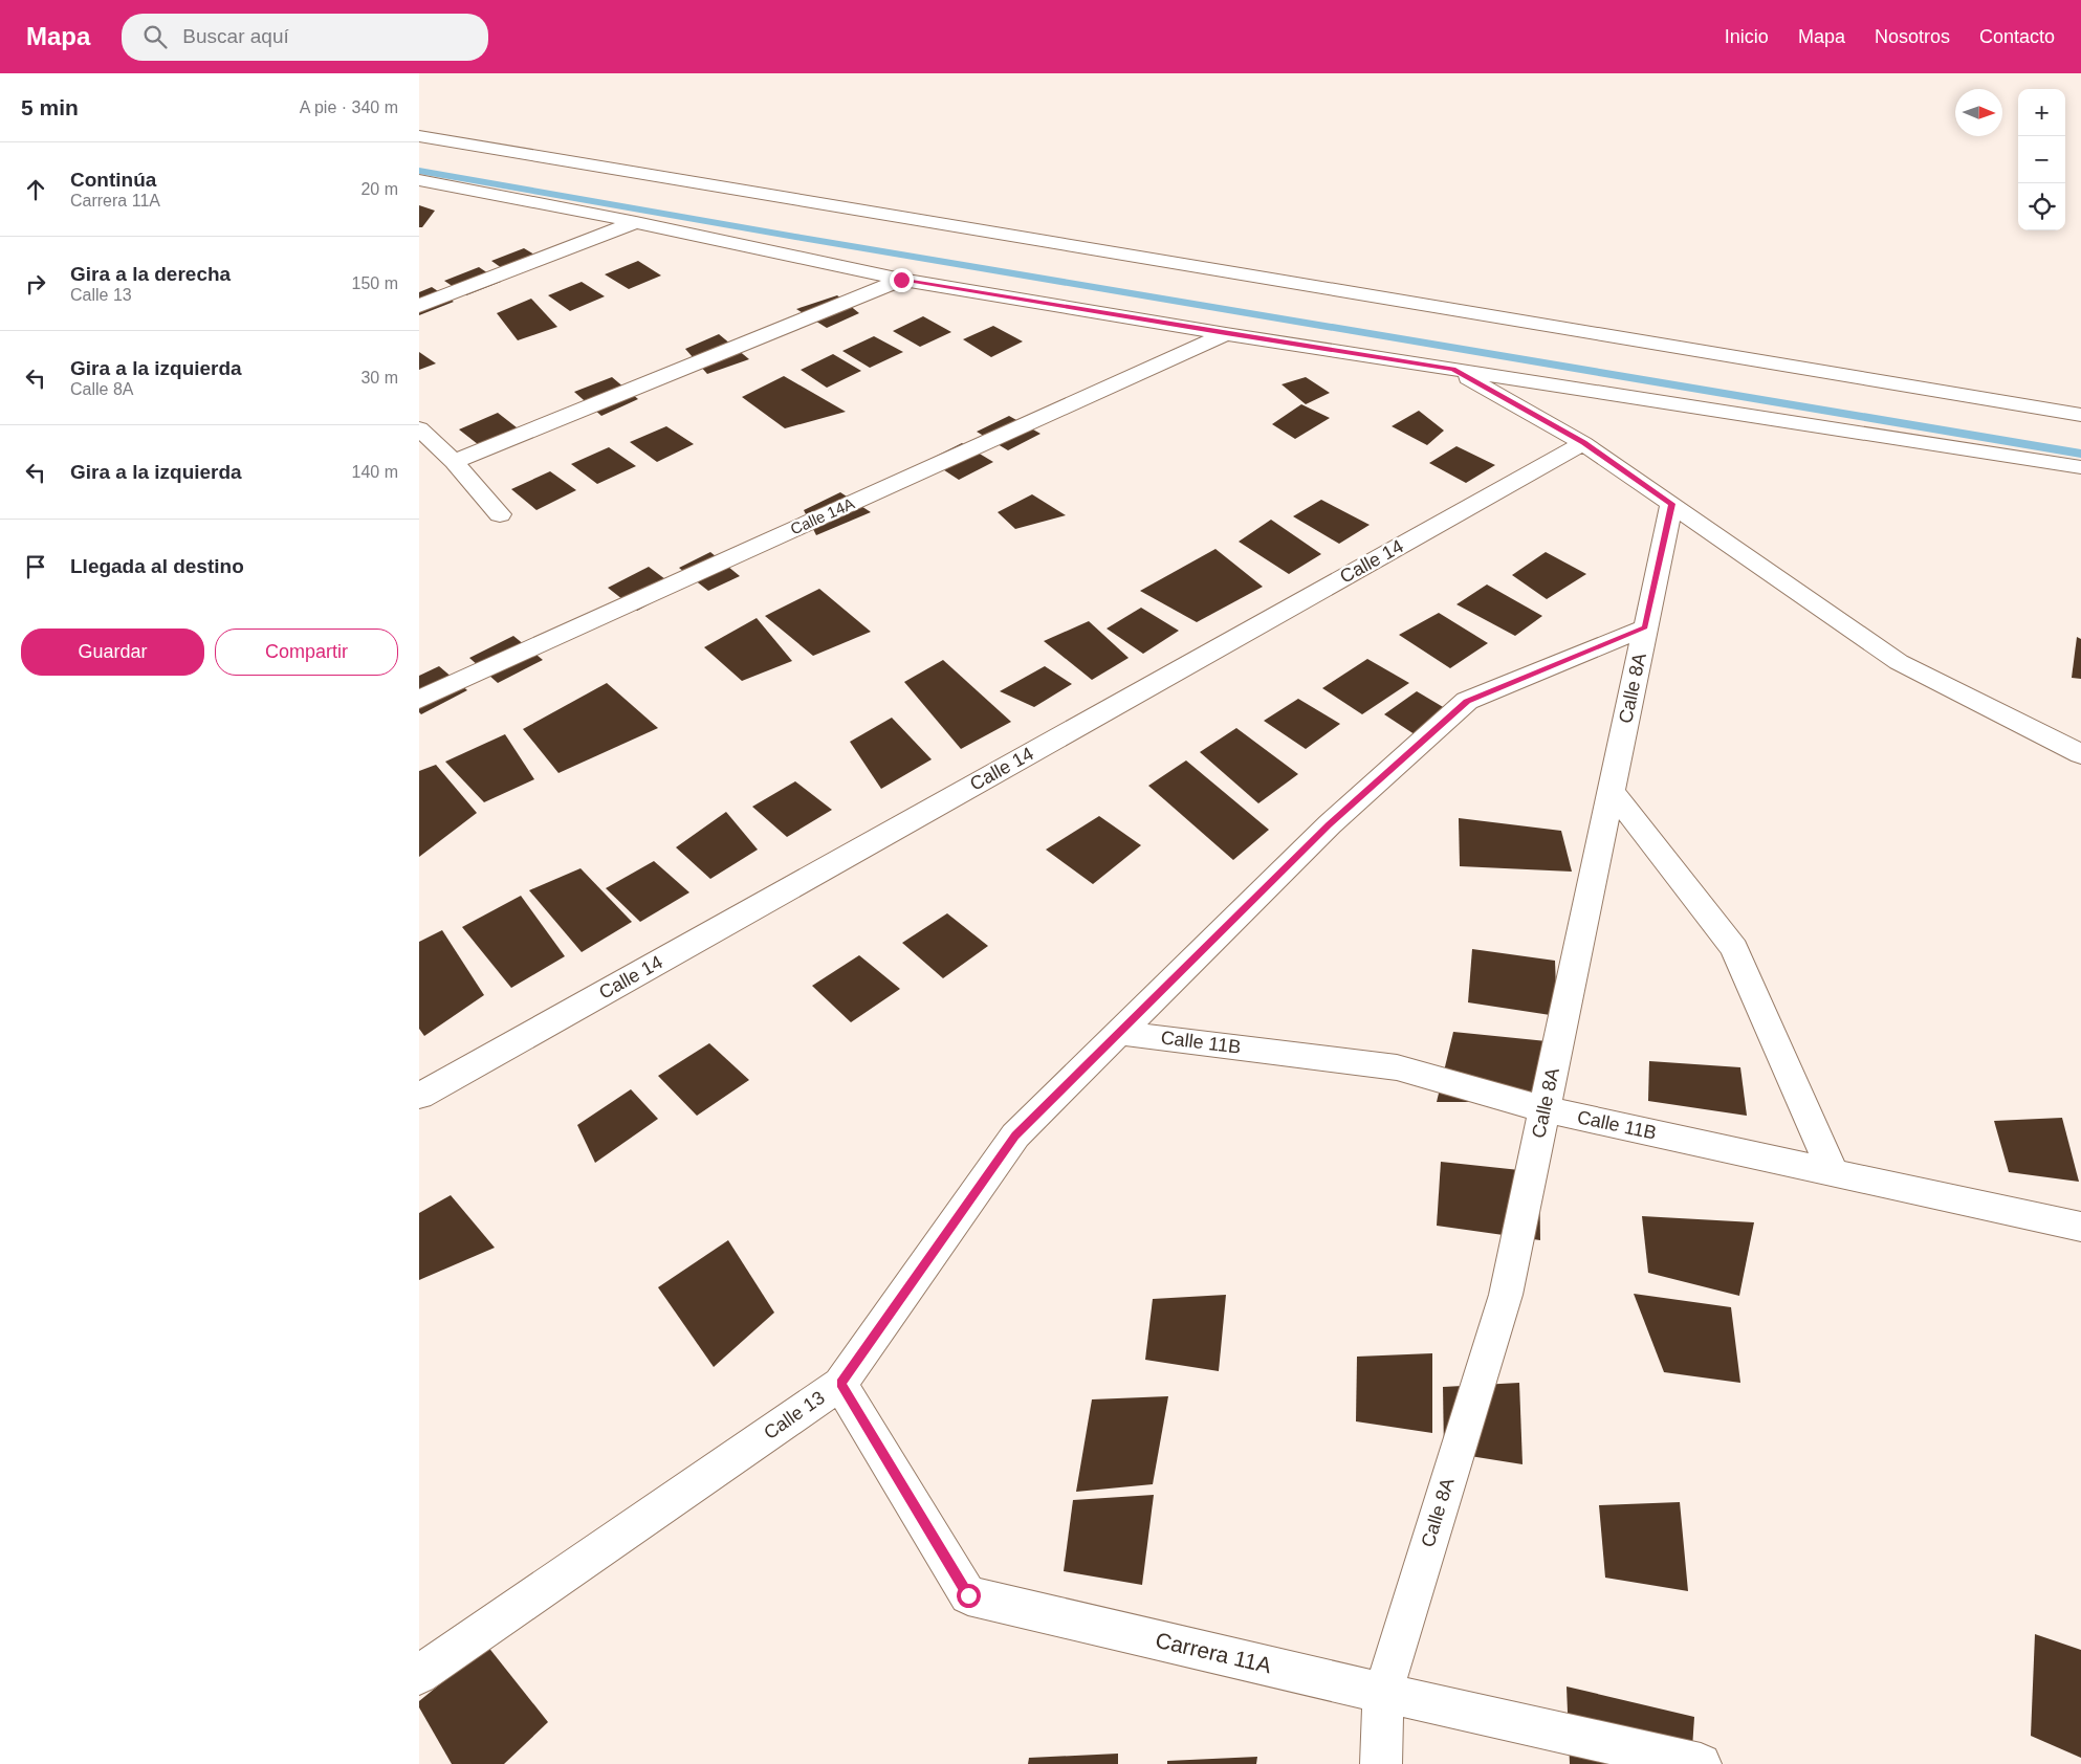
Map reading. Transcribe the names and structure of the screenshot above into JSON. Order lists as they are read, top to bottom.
{
  "streets": {
    "street": [
      "Calle 14A",
      "Calle 14",
      "Calle 8A",
      "Calle 11B",
      "Calle 13",
      "Carrera 11A"
    ]
  },
  "crossings": [
    ["Calle 8A", "Calle 11B"],
    ["Calle 8A", "Calle 13"],
    ["Calle 8A", "Carrera 11A"],
    ["Calle 11B", "Calle 13"],
    ["Calle 13", "Carrera 11A"]
  ],
  "north": "right",
  "page": {
    "header": "Mapa",
    "search": "Buscar aquí",
    "nav": [
      "Inicio",
      "Mapa",
      "Nosotros",
      "Contacto"
    ],
    "heading": ["5 min", "A pie · 340 m"],
    "map_buttons": ["+", "−"],
    "list": [
      ["Continúa", "Carrera 11A", "20 m"],
      ["Gira a la derecha", "Calle 13", "150 m"],
      ["Gira a la izquierda", "Calle 8A", "30 m"],
      ["Gira a la izquierda", "140 m"],
      "Llegada al destino"
    ],
    "buttons": ["Guardar", "Compartir"]
  }
}
